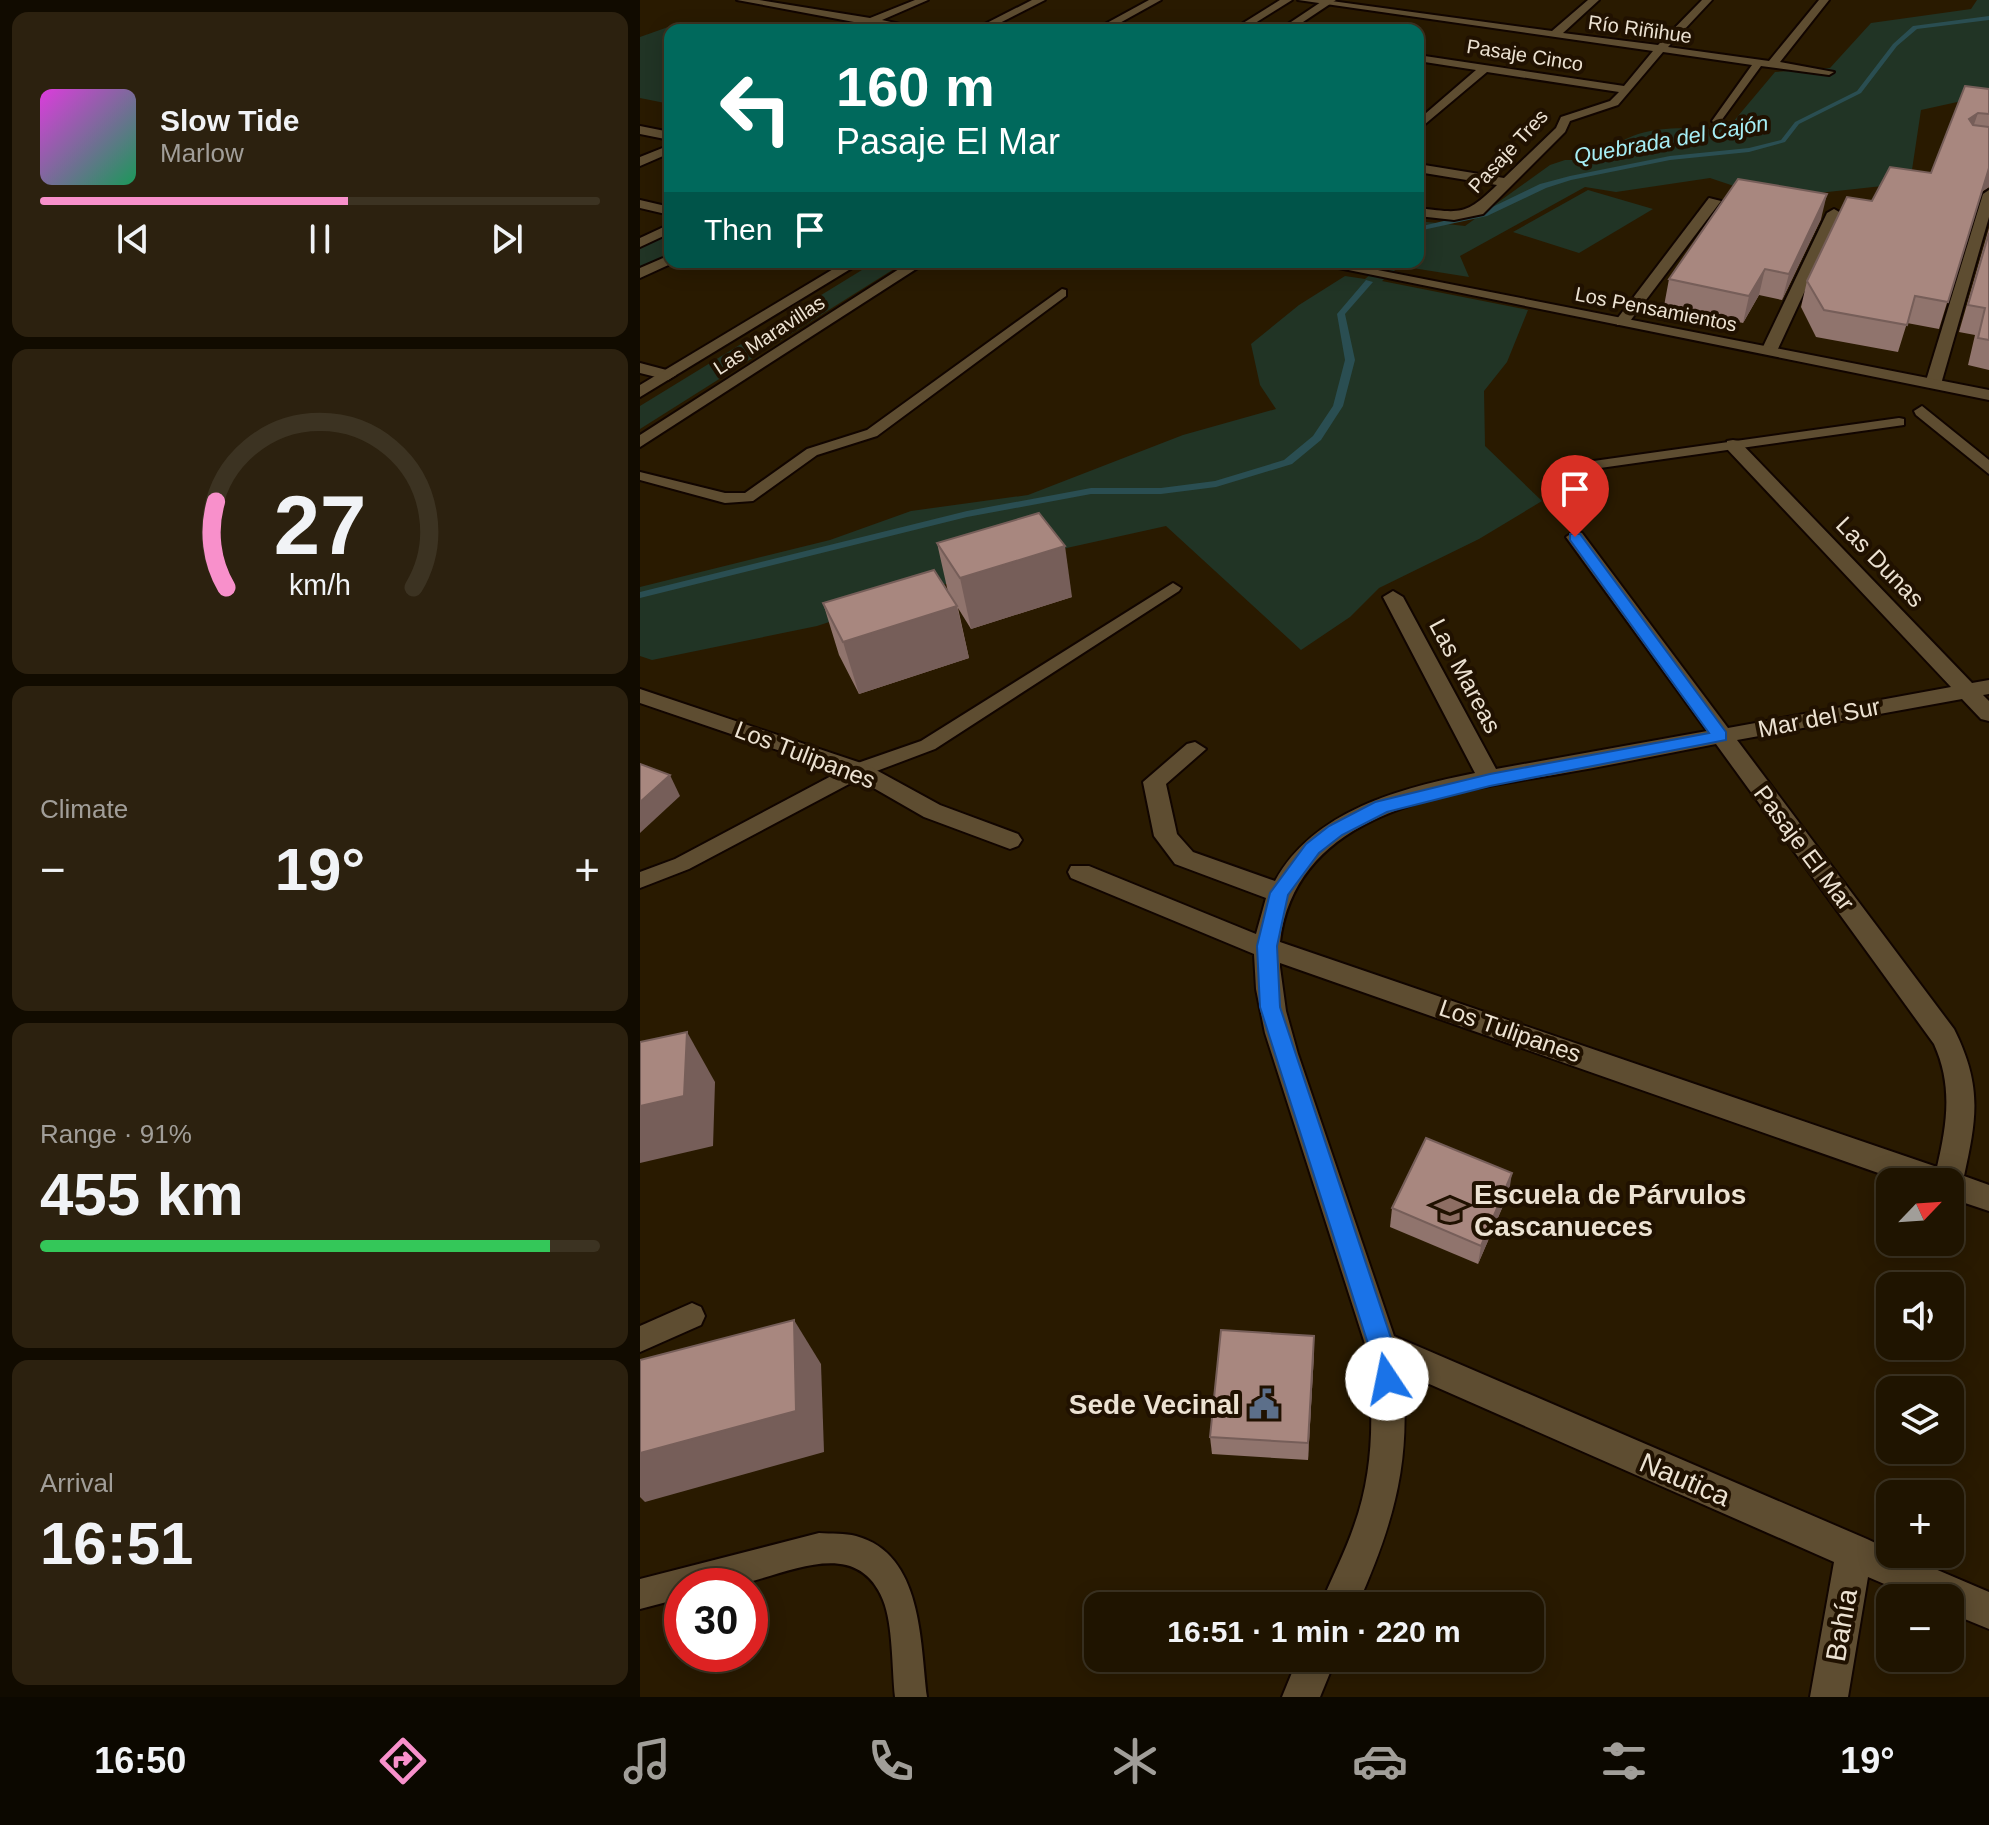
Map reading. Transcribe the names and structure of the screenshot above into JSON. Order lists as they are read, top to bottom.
{
  "streets": {
    "street": [
      "Río Riñihue",
      "Pasaje Cinco",
      "Pasaje Tres",
      "Los Pensamientos",
      "Las Maravillas",
      "Las Dunas",
      "Las Mareas",
      "Mar del Sur",
      "Los Tulipanes",
      "Pasaje El Mar",
      "Nautica",
      "Bahía"
    ]
  },
  "crossings": [
    ["Río Riñihue", "Pasaje Tres"],
    ["Pasaje Cinco", "Pasaje Tres"],
    ["Las Dunas", "Mar del Sur"],
    ["Las Mareas", "Mar del Sur"],
    ["Mar del Sur", "Los Tulipanes"],
    ["Mar del Sur", "Pasaje El Mar"],
    ["Mar del Sur", "Nautica"],
    ["Nautica", "Bahía"]
  ],
  "water": ["Quebrada del Cajón"],
  "places": {
    "school or university": ["Escuela de Párvulos Cascanueces"],
    "public building": ["Sede Vecinal"]
  },
  "north": "top right",
  "page": {
    "turn": ["160 m", "Pasaje El Mar"],
    "song": ["Slow Tide", "Marlow"],
    "then": "Then",
    "tile": [
      "Climate",
      ["Range · 91%", "455 km"],
      ["Arrival", "16:51"]
    ],
    "heat": ["−", "19°", "+"],
    "map_buttons": ["+", "−"],
    "limit": "30",
    "trip": "16:51 · 1 min · 220 m",
    "tabs": ["16:50", "19°"],
    "gauge": ["27", "km/h"]
  }
}
